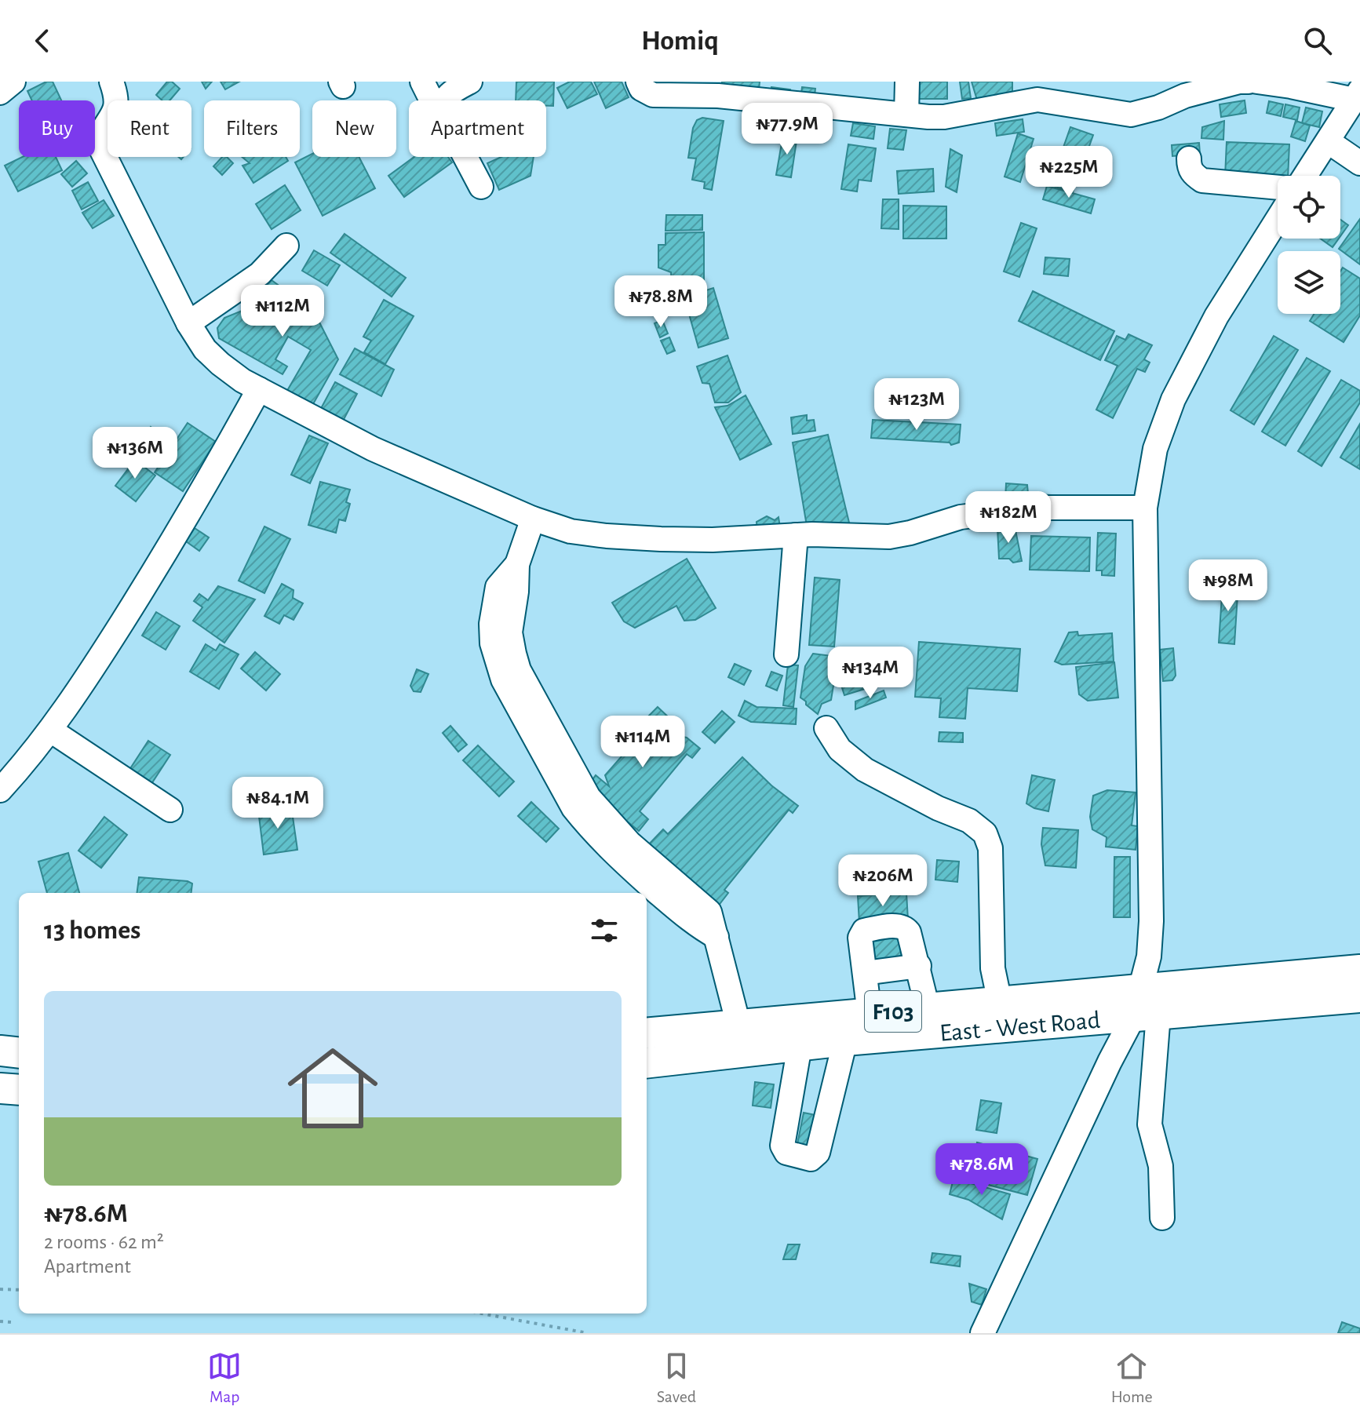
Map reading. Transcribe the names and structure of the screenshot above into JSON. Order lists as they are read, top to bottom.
{
  "streets": {
    "main road": ["F103", "East - West Road"]
  },
  "page": {
    "header": "Homiq",
    "chip": [
      "Buy",
      "Rent",
      "Filters",
      "New",
      "Apartment"
    ],
    "price": [
      "₦77.9M",
      "₦225M",
      "₦78.8M",
      "₦112M",
      "₦123M",
      "₦136M",
      "₦182M",
      "₦98M",
      "₦134M",
      "₦114M",
      "₦84.1M",
      "₦206M",
      "₦78.6M"
    ],
    "heading": "13 homes",
    "list": [
      {
        "name": "₦78.6M",
        "note": "2 rooms · 62 m² · Apartment"
      }
    ],
    "tabs": ["Map", "Saved", "Home"]
  }
}
